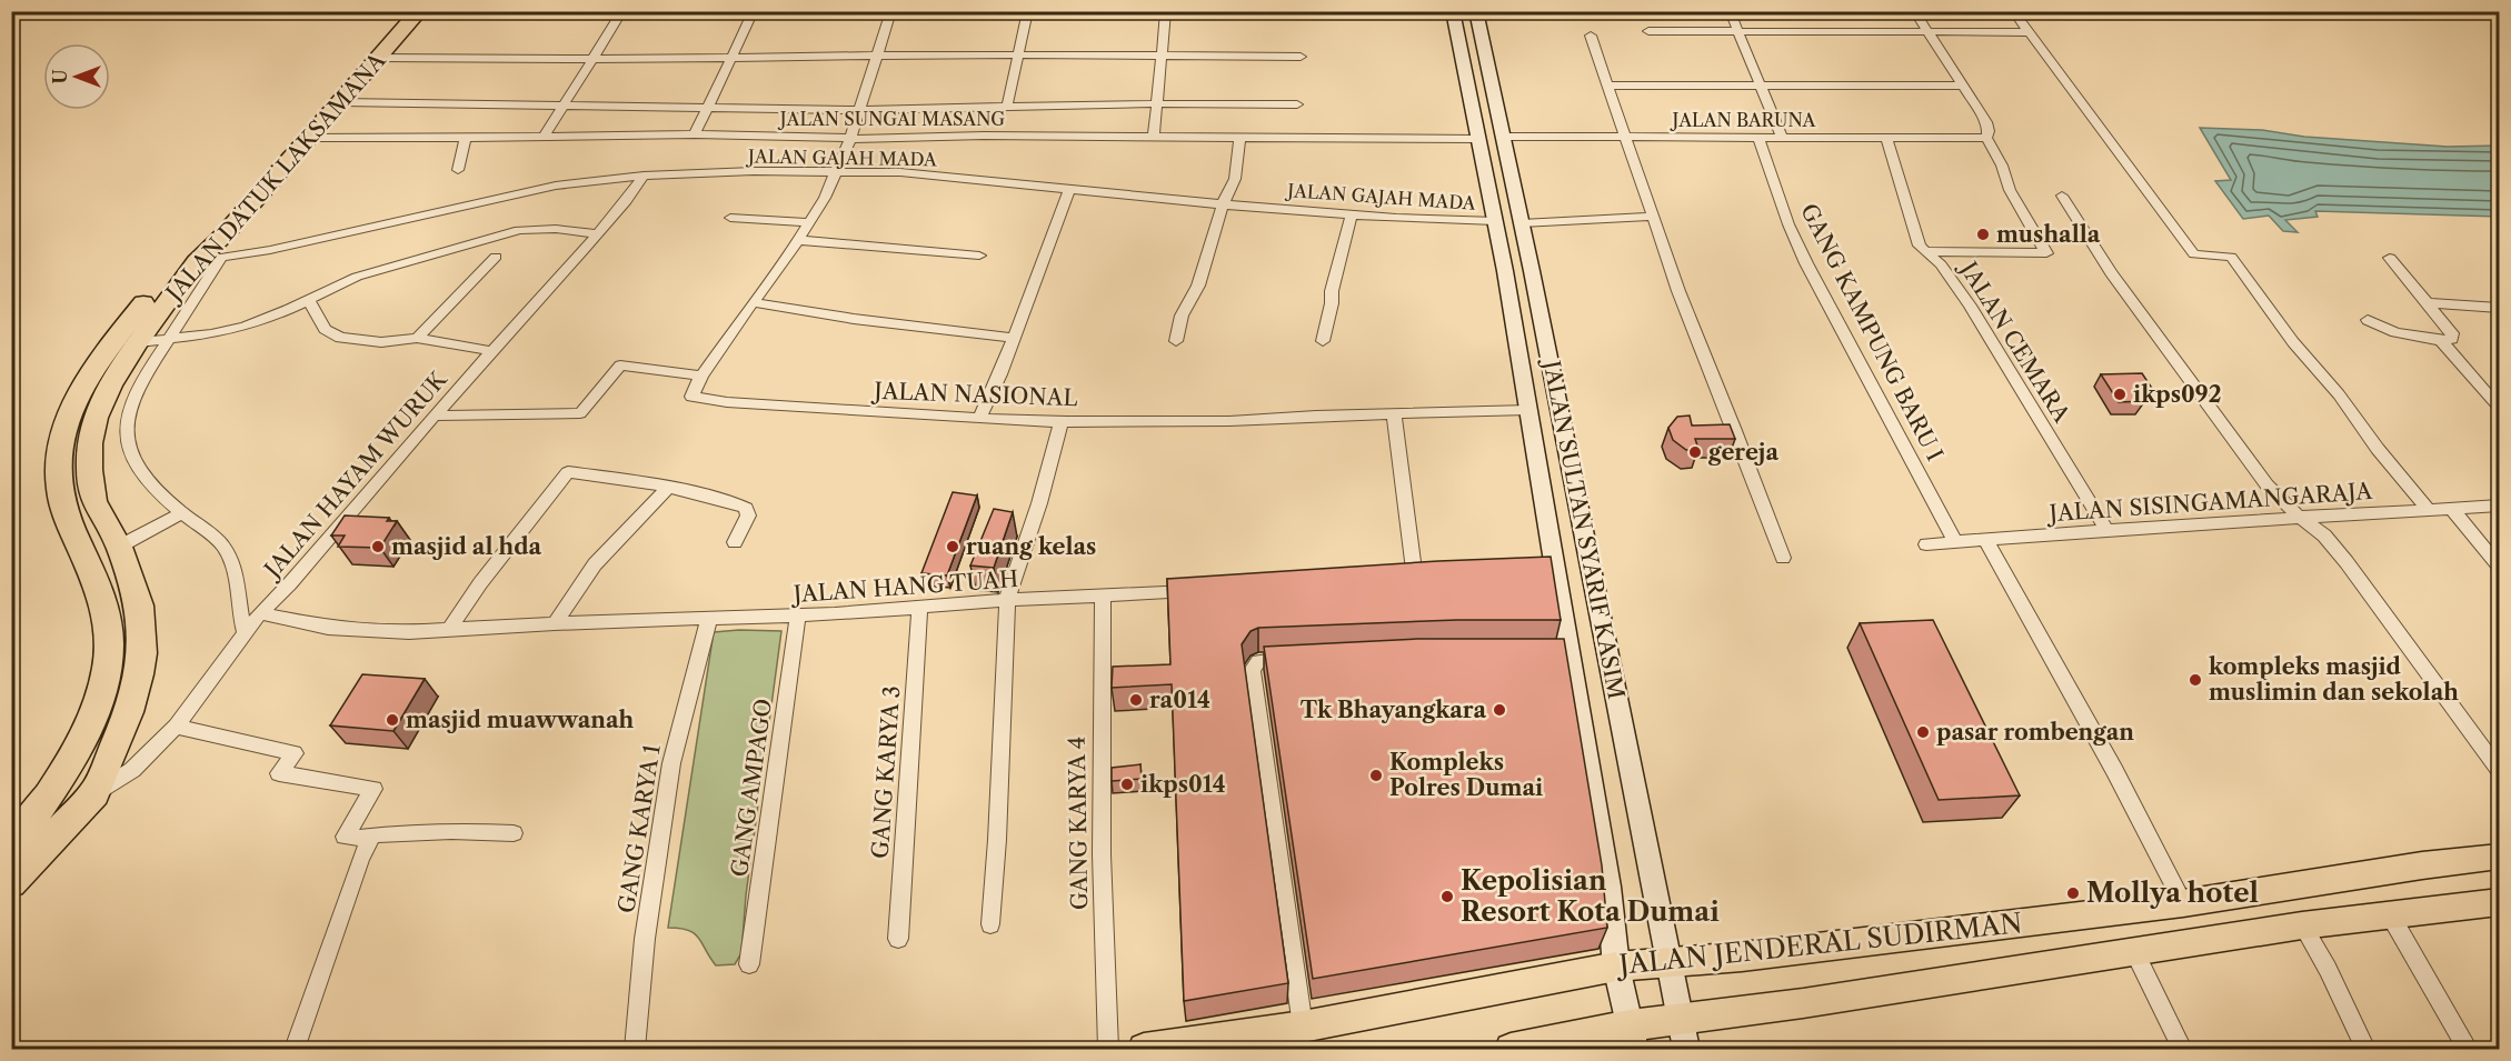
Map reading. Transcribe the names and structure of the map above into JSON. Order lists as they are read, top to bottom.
{
  "streets": {
    "highway": ["JALAN DATUK LAKSAMANA"],
    "main road": ["JALAN JENDERAL SUDIRMAN"],
    "street": [
      "JALAN SUNGAI MASANG",
      "JALAN BARUNA",
      "JALAN GAJAH MADA",
      "GANG KAMPUNG BARU I",
      "JALAN CEMARA",
      "JALAN NASIONAL",
      "JALAN HAYAM WURUK",
      "JALAN SISINGAMANGARAJA",
      "JALAN SULTAN SYARIF KASIM",
      "JALAN HANG TUAH",
      "GANG KARYA 3",
      "GANG AMPAGO",
      "GANG KARYA 4",
      "GANG KARYA 1"
    ]
  },
  "crossings": [
    ["JALAN SUNGAI MASANG", "JALAN DATUK LAKSAMANA"],
    ["JALAN SUNGAI MASANG", "JALAN SULTAN SYARIF KASIM"],
    ["JALAN BARUNA", "GANG KAMPUNG BARU I"],
    ["JALAN BARUNA", "JALAN CEMARA"],
    ["JALAN BARUNA", "JALAN SULTAN SYARIF KASIM"],
    ["JALAN GAJAH MADA", "JALAN DATUK LAKSAMANA"],
    ["JALAN GAJAH MADA", "JALAN HAYAM WURUK"],
    ["JALAN GAJAH MADA", "JALAN SULTAN SYARIF KASIM"],
    ["JALAN DATUK LAKSAMANA", "JALAN HAYAM WURUK"],
    ["GANG KAMPUNG BARU I", "JALAN SISINGAMANGARAJA"],
    ["JALAN CEMARA", "JALAN SISINGAMANGARAJA"],
    ["JALAN NASIONAL", "JALAN SULTAN SYARIF KASIM"],
    ["JALAN HAYAM WURUK", "JALAN HANG TUAH"],
    ["JALAN SULTAN SYARIF KASIM", "JALAN JENDERAL SUDIRMAN"],
    ["JALAN HANG TUAH", "GANG KARYA 3"],
    ["JALAN HANG TUAH", "GANG AMPAGO"],
    ["JALAN HANG TUAH", "GANG KARYA 4"],
    ["JALAN HANG TUAH", "GANG KARYA 1"]
  ],
  "places": [
    "mushalla",
    "ikps092",
    "gereja",
    "masjid al hda",
    "ruang kelas",
    "kompleks masjid muslimin dan sekolah",
    "ra014",
    "Tk Bhayangkara",
    "masjid muawwanah",
    "pasar rombengan",
    "Kompleks Polres Dumai",
    "ikps014",
    "Mollya hotel",
    "Kepolisian Resort Kota Dumai"
  ],
  "north": "left"
}
